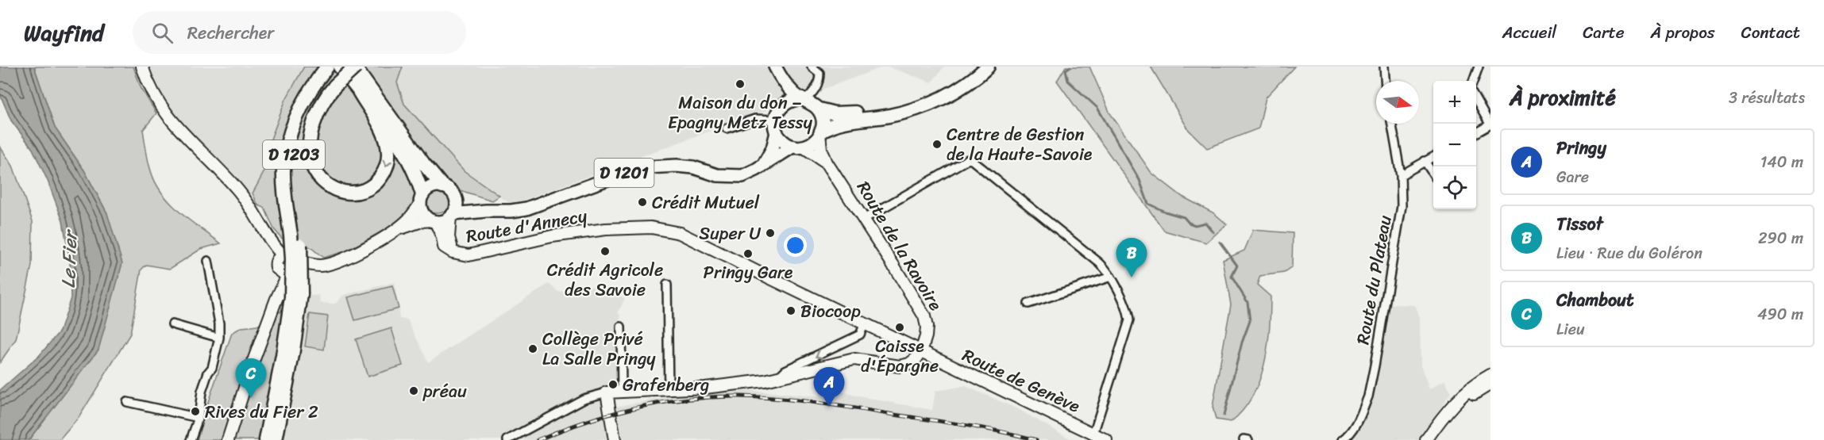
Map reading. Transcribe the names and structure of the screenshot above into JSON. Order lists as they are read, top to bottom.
{
  "streets": {
    "highway": ["D 1203"],
    "main road": ["D 1201", "Route de la Ravoire"],
    "street": ["Route d'Annecy", "Route du Plateau", "Route de Genève"]
  },
  "crossings": [
    ["D 1201", "Route d'Annecy"],
    ["D 1201", "Route de la Ravoire"],
    ["Route d'Annecy", "Route de la Ravoire"],
    ["Route d'Annecy", "Route de Genève"],
    ["Route de la Ravoire", "Route de Genève"]
  ],
  "water": ["Le Fier"],
  "places": [
    "Maison du don – Epagny Metz Tessy",
    "Centre de Gestion de la Haute-Savoie",
    "Crédit Mutuel",
    "Super U",
    "Crédit Agricole des Savoie",
    "Pringy Gare",
    "Biocoop",
    "Caisse d'Épargne",
    "Collège Privé La Salle Pringy",
    "Grafenberg",
    "préau",
    "Rives du Fier 2"
  ],
  "north": "right",
  "page": {
    "header": "Wayfind",
    "search": "Rechercher",
    "nav": [
      "Accueil",
      "Carte",
      "À propos",
      "Contact"
    ],
    "heading": ["À proximité", "3 résultats"],
    "map_buttons": ["+", "−"],
    "list": [
      {
        "mark": "A",
        "name": "Pringy",
        "note": "Gare",
        "value": "140 m"
      },
      {
        "mark": "B",
        "name": "Tissot",
        "note": "Lieu · Rue du Goléron",
        "value": "290 m"
      },
      {
        "mark": "C",
        "name": "Chambout",
        "note": "Lieu",
        "value": "490 m"
      }
    ],
    "pins": ["B", "C", "A"]
  }
}
